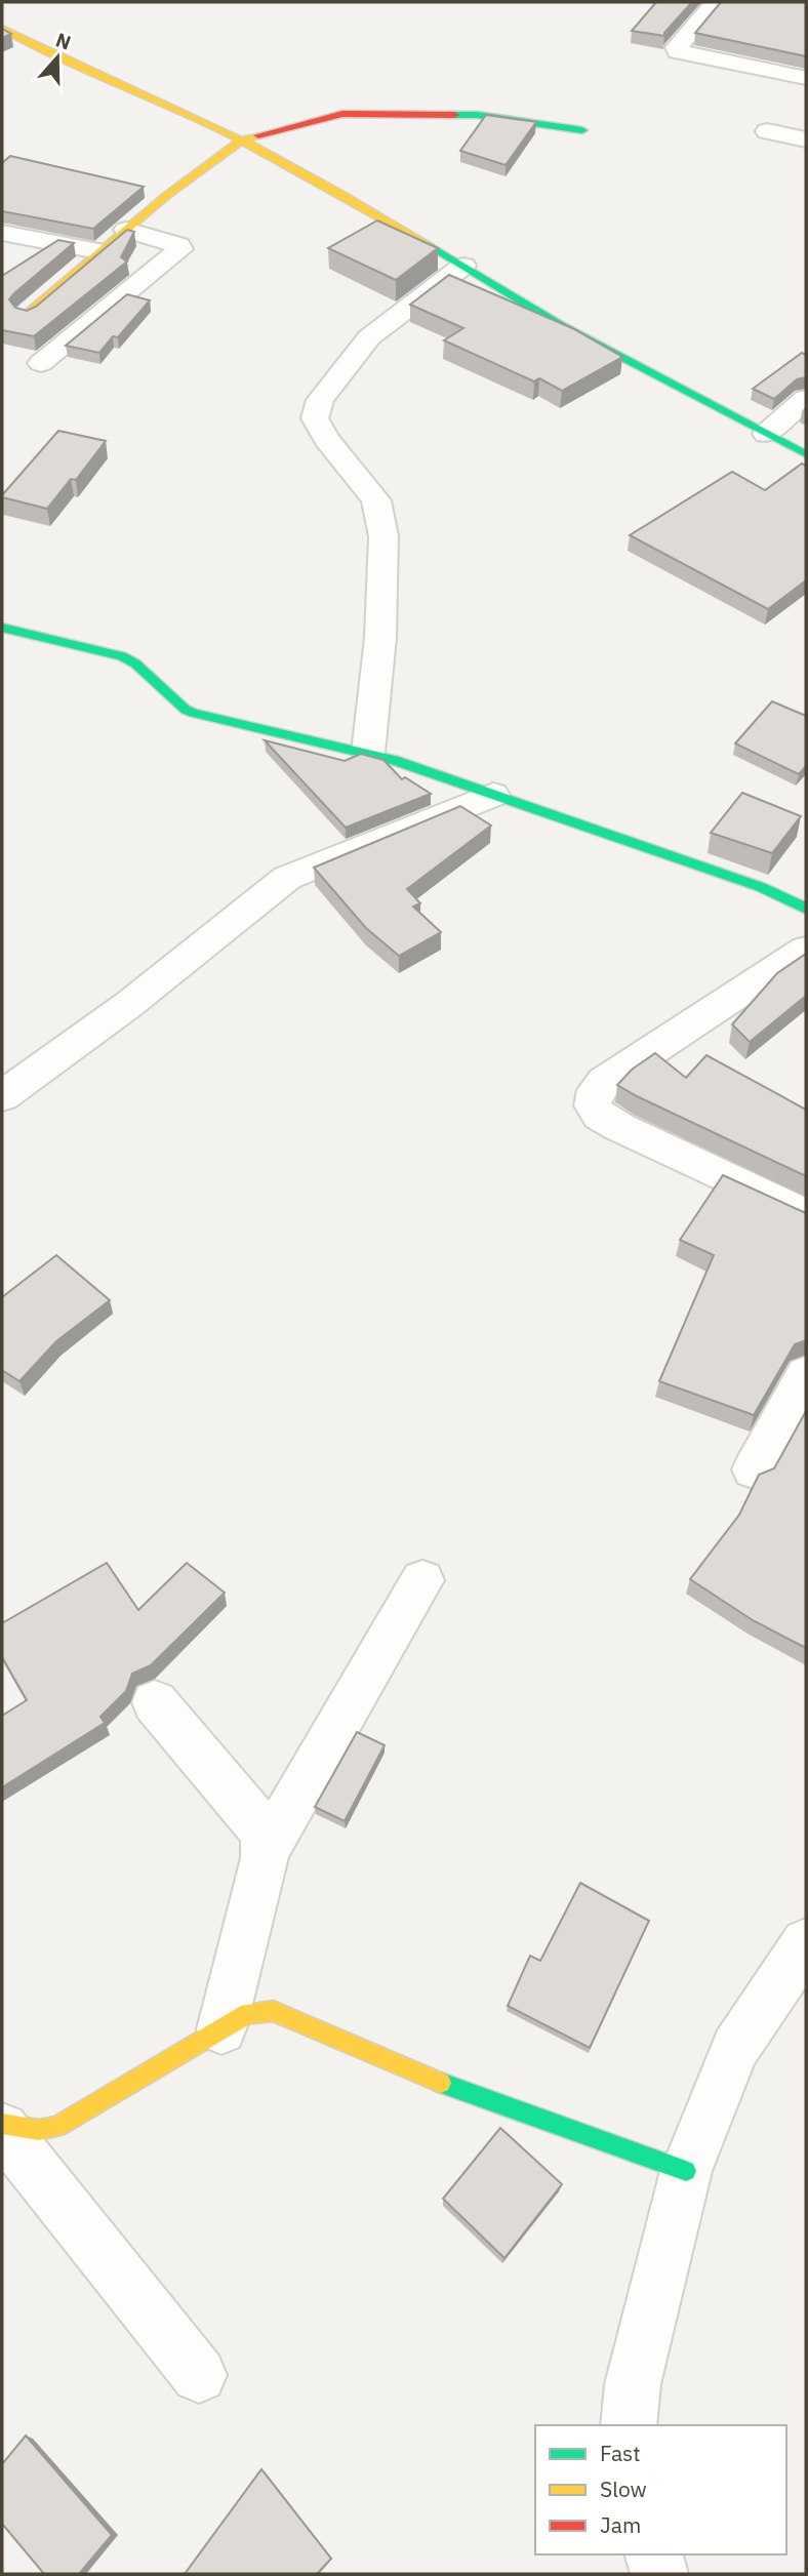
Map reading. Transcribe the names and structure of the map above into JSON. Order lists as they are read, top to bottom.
{
  "legend": ["Fast", "Slow", "Jam"],
  "north": "top"
}
